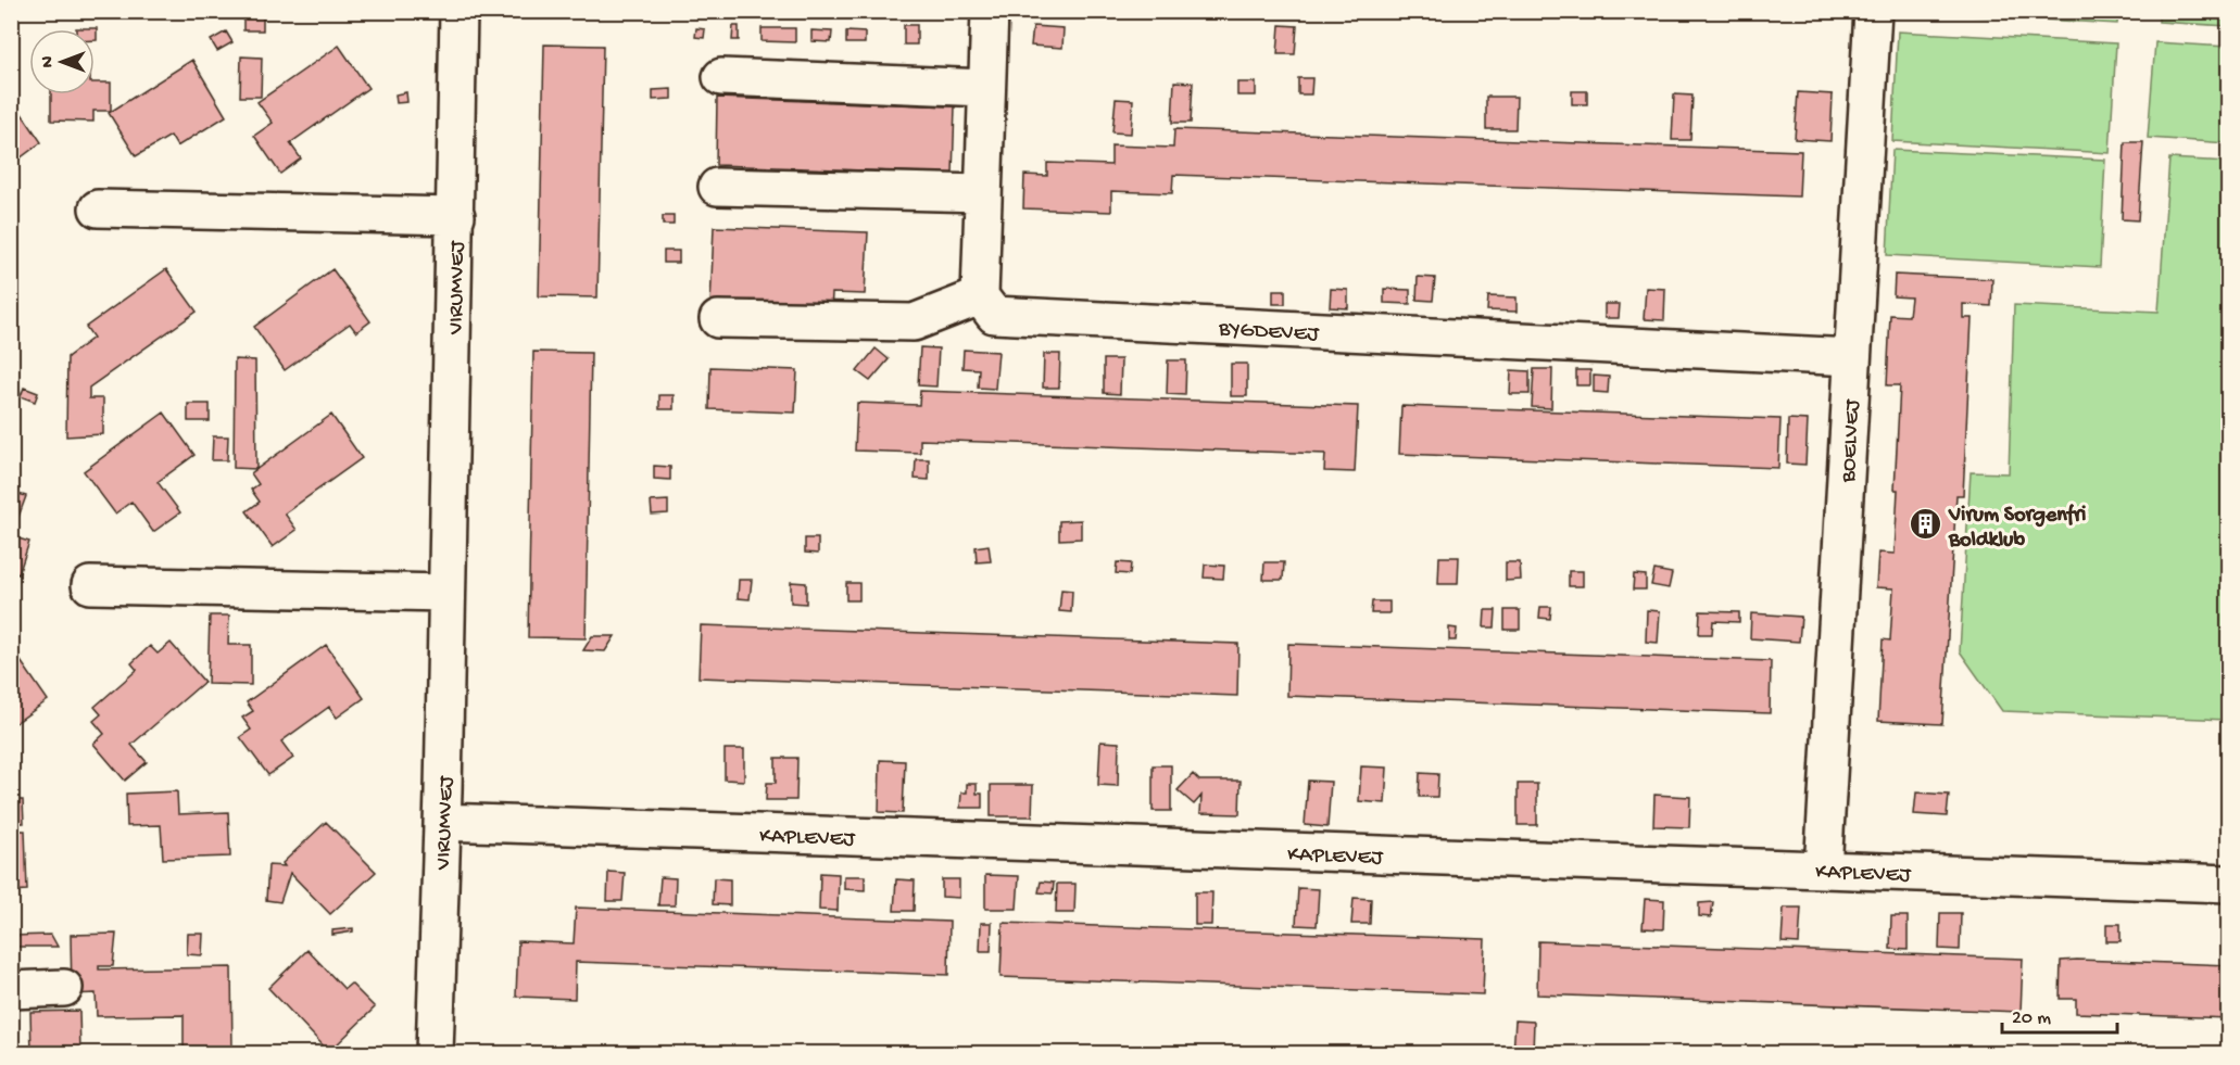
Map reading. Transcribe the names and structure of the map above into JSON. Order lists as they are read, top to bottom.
{
  "streets": {
    "street": [
      "VIRUMVEJ",
      "BYGDEVEJ",
      "BOELVEJ",
      "KAPLEVEJ"
    ]
  },
  "crossings": [
    ["VIRUMVEJ", "KAPLEVEJ"],
    ["BYGDEVEJ", "BOELVEJ"],
    ["BOELVEJ", "KAPLEVEJ"]
  ],
  "places": {
    "building": ["Virum Sorgenfri Boldklub"]
  },
  "scale_bar": "20 m",
  "north": "left"
}
